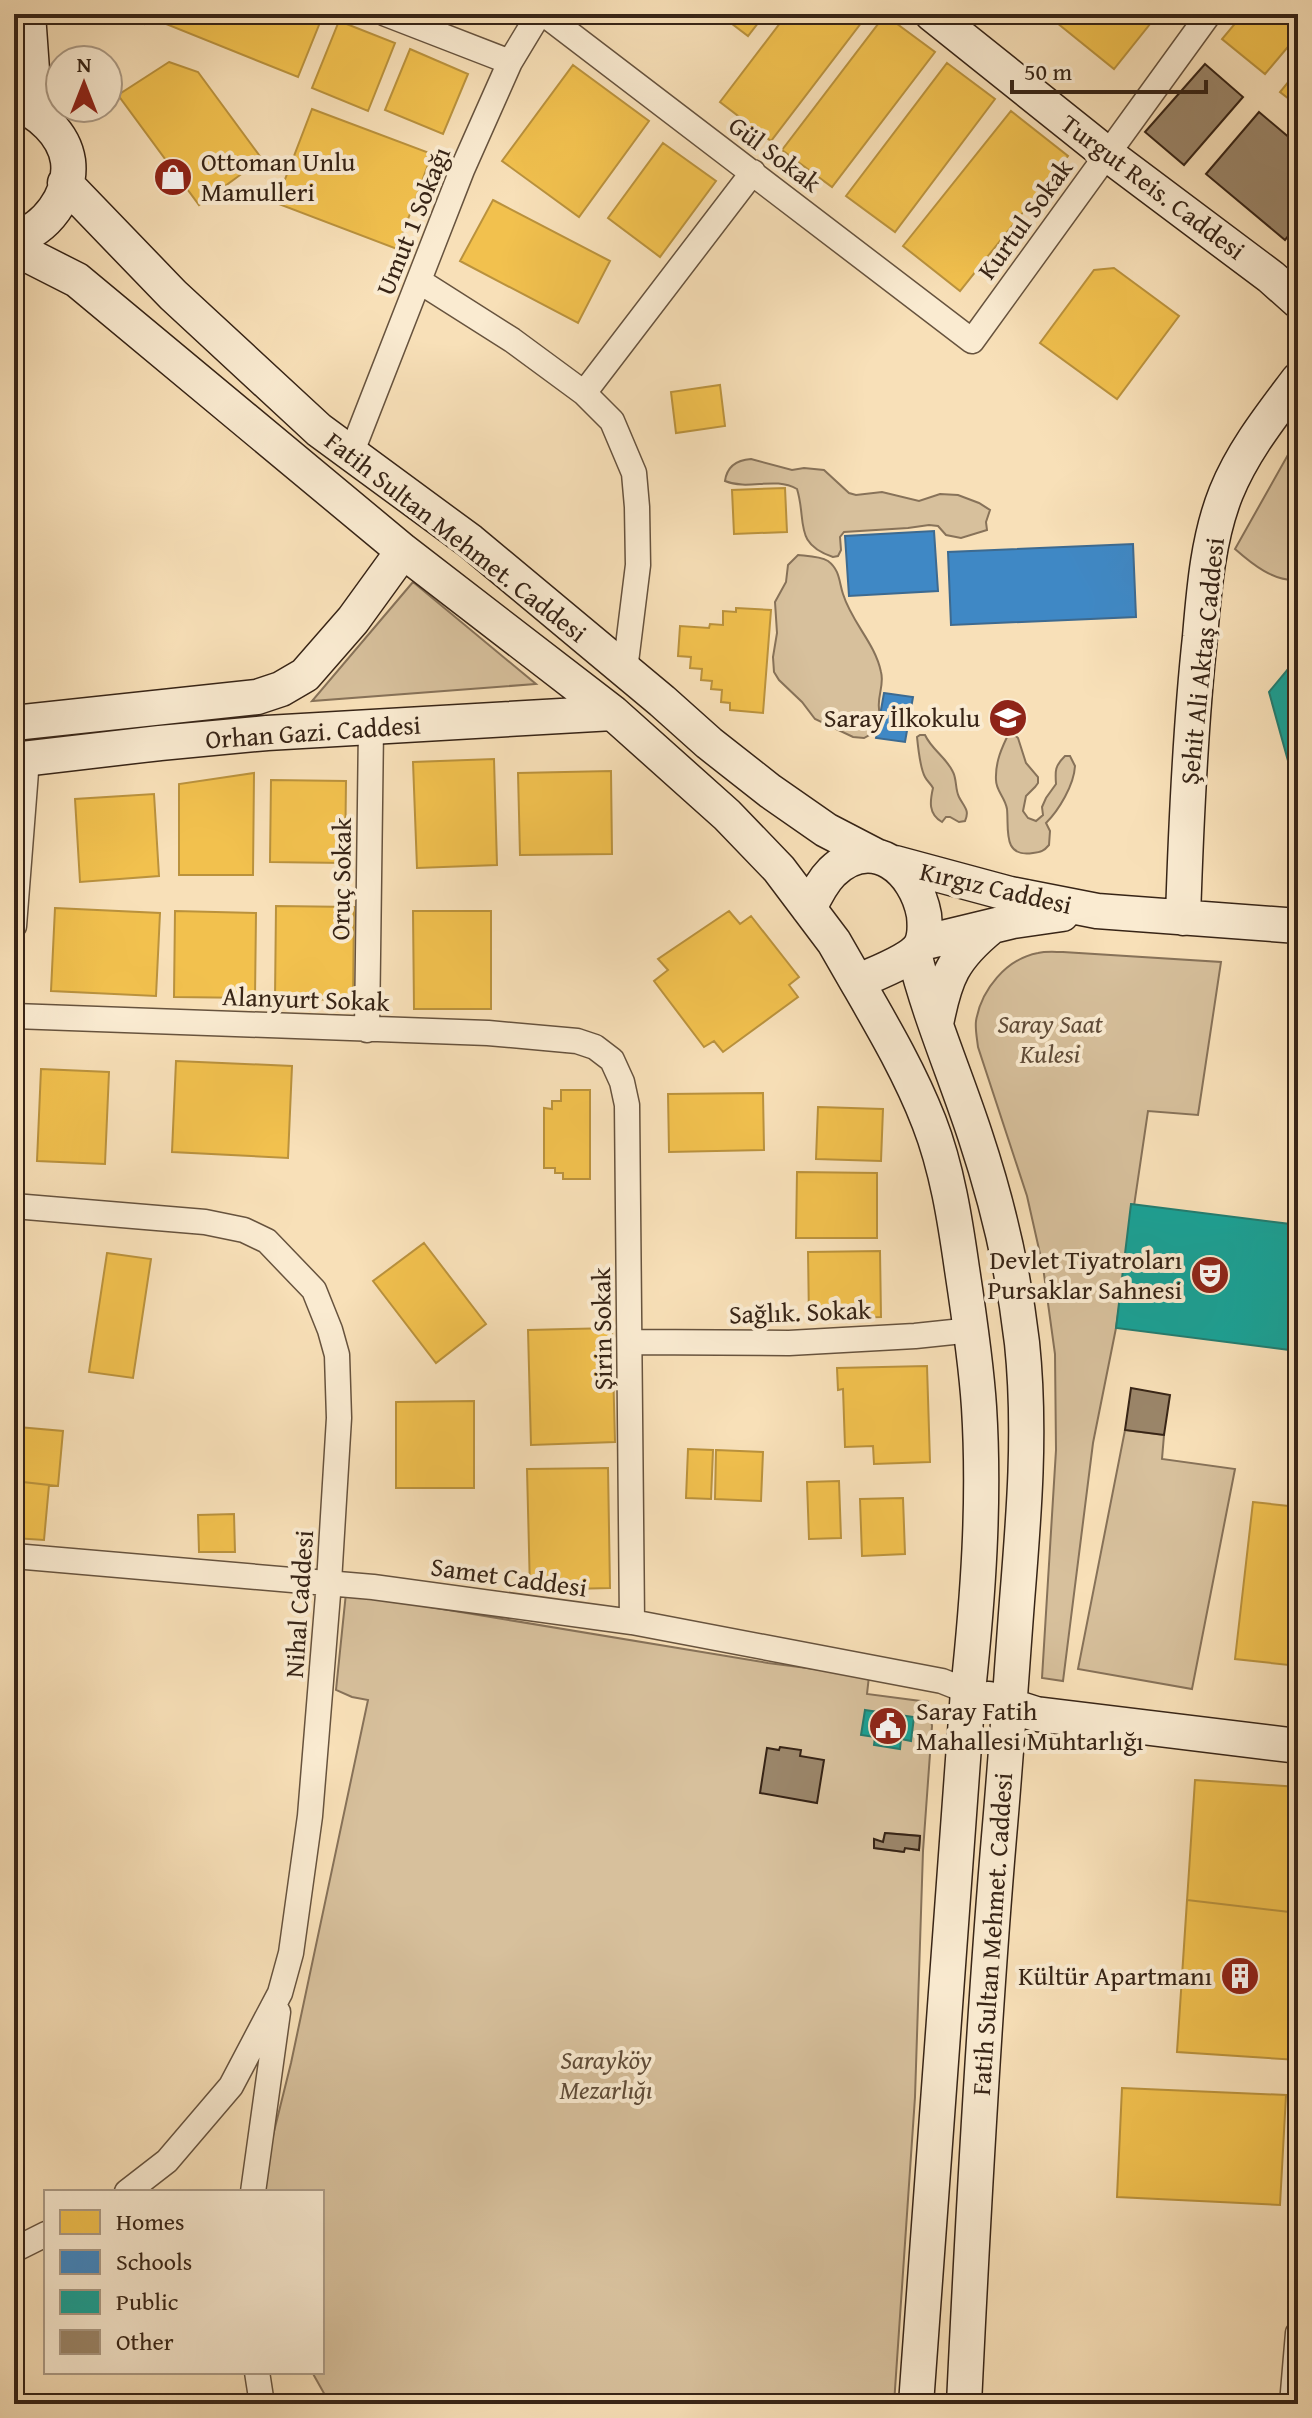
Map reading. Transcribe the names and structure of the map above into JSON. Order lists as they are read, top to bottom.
{
  "streets": {
    "street": [
      "Gül Sokak",
      "Turgut Reis. Caddesi",
      "Kurtul Sokak",
      "Umut 1 Sokağı",
      "Fatih Sultan Mehmet. Caddesi",
      "Şehit Ali Aktaş Caddesi",
      "Orhan Gazi. Caddesi",
      "Oruç Sokak",
      "Kırgız Caddesi",
      "Alanyurt Sokak",
      "Sağlık. Sokak",
      "Şirin Sokak",
      "Samet Caddesi",
      "Nihal Caddesi"
    ]
  },
  "crossings": [
    ["Gül Sokak", "Kurtul Sokak"],
    ["Gül Sokak", "Umut 1 Sokağı"],
    ["Turgut Reis. Caddesi", "Kurtul Sokak"],
    ["Umut 1 Sokağı", "Fatih Sultan Mehmet. Caddesi"],
    ["Fatih Sultan Mehmet. Caddesi", "Orhan Gazi. Caddesi"],
    ["Fatih Sultan Mehmet. Caddesi", "Kırgız Caddesi"],
    ["Fatih Sultan Mehmet. Caddesi", "Sağlık. Sokak"],
    ["Fatih Sultan Mehmet. Caddesi", "Samet Caddesi"],
    ["Şehit Ali Aktaş Caddesi", "Kırgız Caddesi"],
    ["Orhan Gazi. Caddesi", "Oruç Sokak"],
    ["Oruç Sokak", "Alanyurt Sokak"],
    ["Alanyurt Sokak", "Şirin Sokak"],
    ["Sağlık. Sokak", "Şirin Sokak"],
    ["Şirin Sokak", "Samet Caddesi"],
    ["Samet Caddesi", "Nihal Caddesi"]
  ],
  "parks": ["Saray Saat Kulesi", "Sarayköy Mezarlığı"],
  "places": {
    "shop": ["Ottoman Unlu Mamulleri"],
    "school or university": ["Saray İlkokulu"],
    "theatre": ["Devlet Tiyatroları Pursaklar Sahnesi"],
    "public building": ["Saray Fatih Mahallesi Muhtarlığı"],
    "building": ["Kültür Apartmanı"]
  },
  "legend": [
    "Homes",
    "Schools",
    "Public",
    "Other"
  ],
  "scale_bar": "50 m",
  "north": "top"
}
